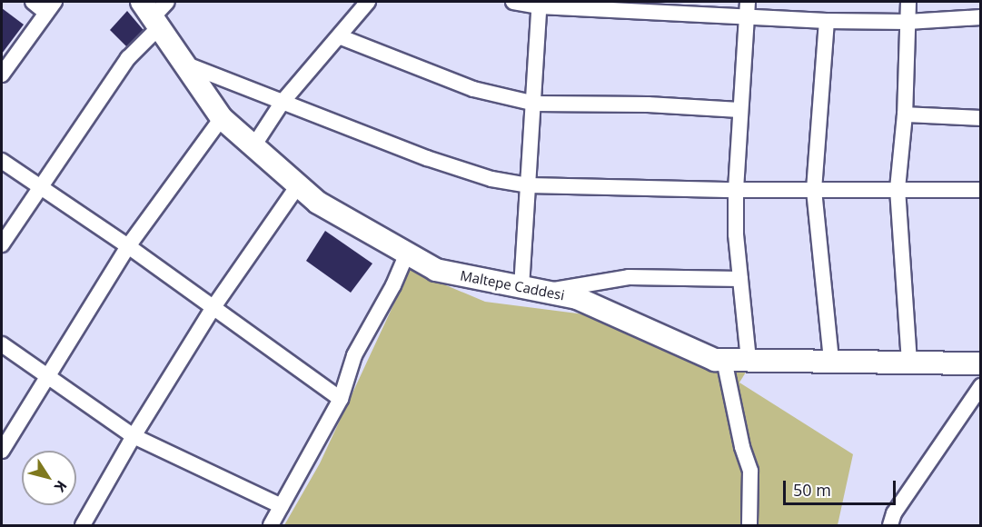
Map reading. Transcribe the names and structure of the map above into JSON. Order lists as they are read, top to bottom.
{
  "streets": {
    "street": ["Maltepe Caddesi"]
  },
  "scale_bar": "50 m",
  "north": "bottom right"
}
